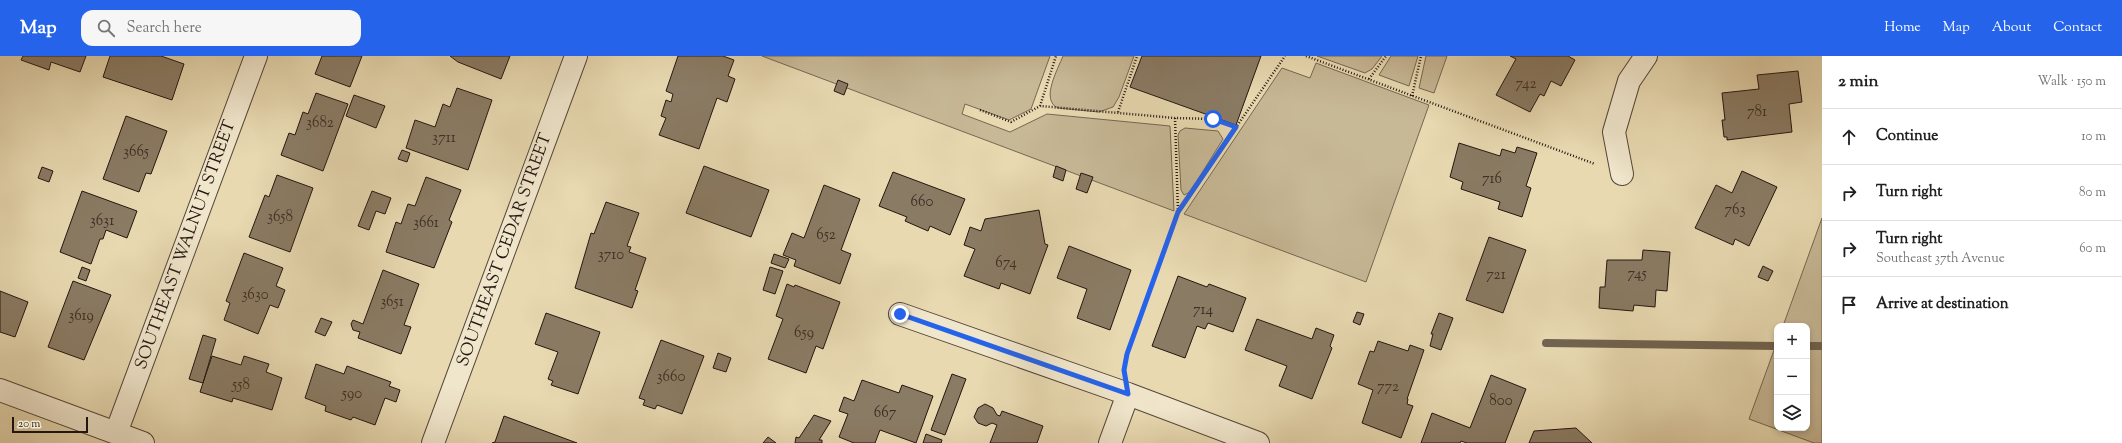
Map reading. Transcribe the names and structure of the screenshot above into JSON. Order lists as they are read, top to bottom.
{
  "streets": {
    "street": ["SOUTHEAST WALNUT STREET", "SOUTHEAST CEDAR STREET"]
  },
  "house_numbers": [
    "742",
    "781",
    "3682",
    "3711",
    "3665",
    "716",
    "660",
    "763",
    "3658",
    "3631",
    "3661",
    "652",
    "3710",
    "674",
    "745",
    "721",
    "3630",
    "3651",
    "714",
    "3619",
    "659",
    "3660",
    "558",
    "772",
    "590",
    "800",
    "667"
  ],
  "scale_bar": "20 m",
  "page": {
    "header": "Map",
    "search": "Search here",
    "nav": [
      "Home",
      "Map",
      "About",
      "Contact"
    ],
    "heading": ["2 min", "Walk · 150 m"],
    "list": [
      ["Continue", "10 m"],
      ["Turn right", "80 m"],
      ["Turn right", "Southeast 37th Avenue", "60 m"],
      "Arrive at destination"
    ],
    "map_buttons": ["+", "−"],
    "scale": "20 m"
  }
}
